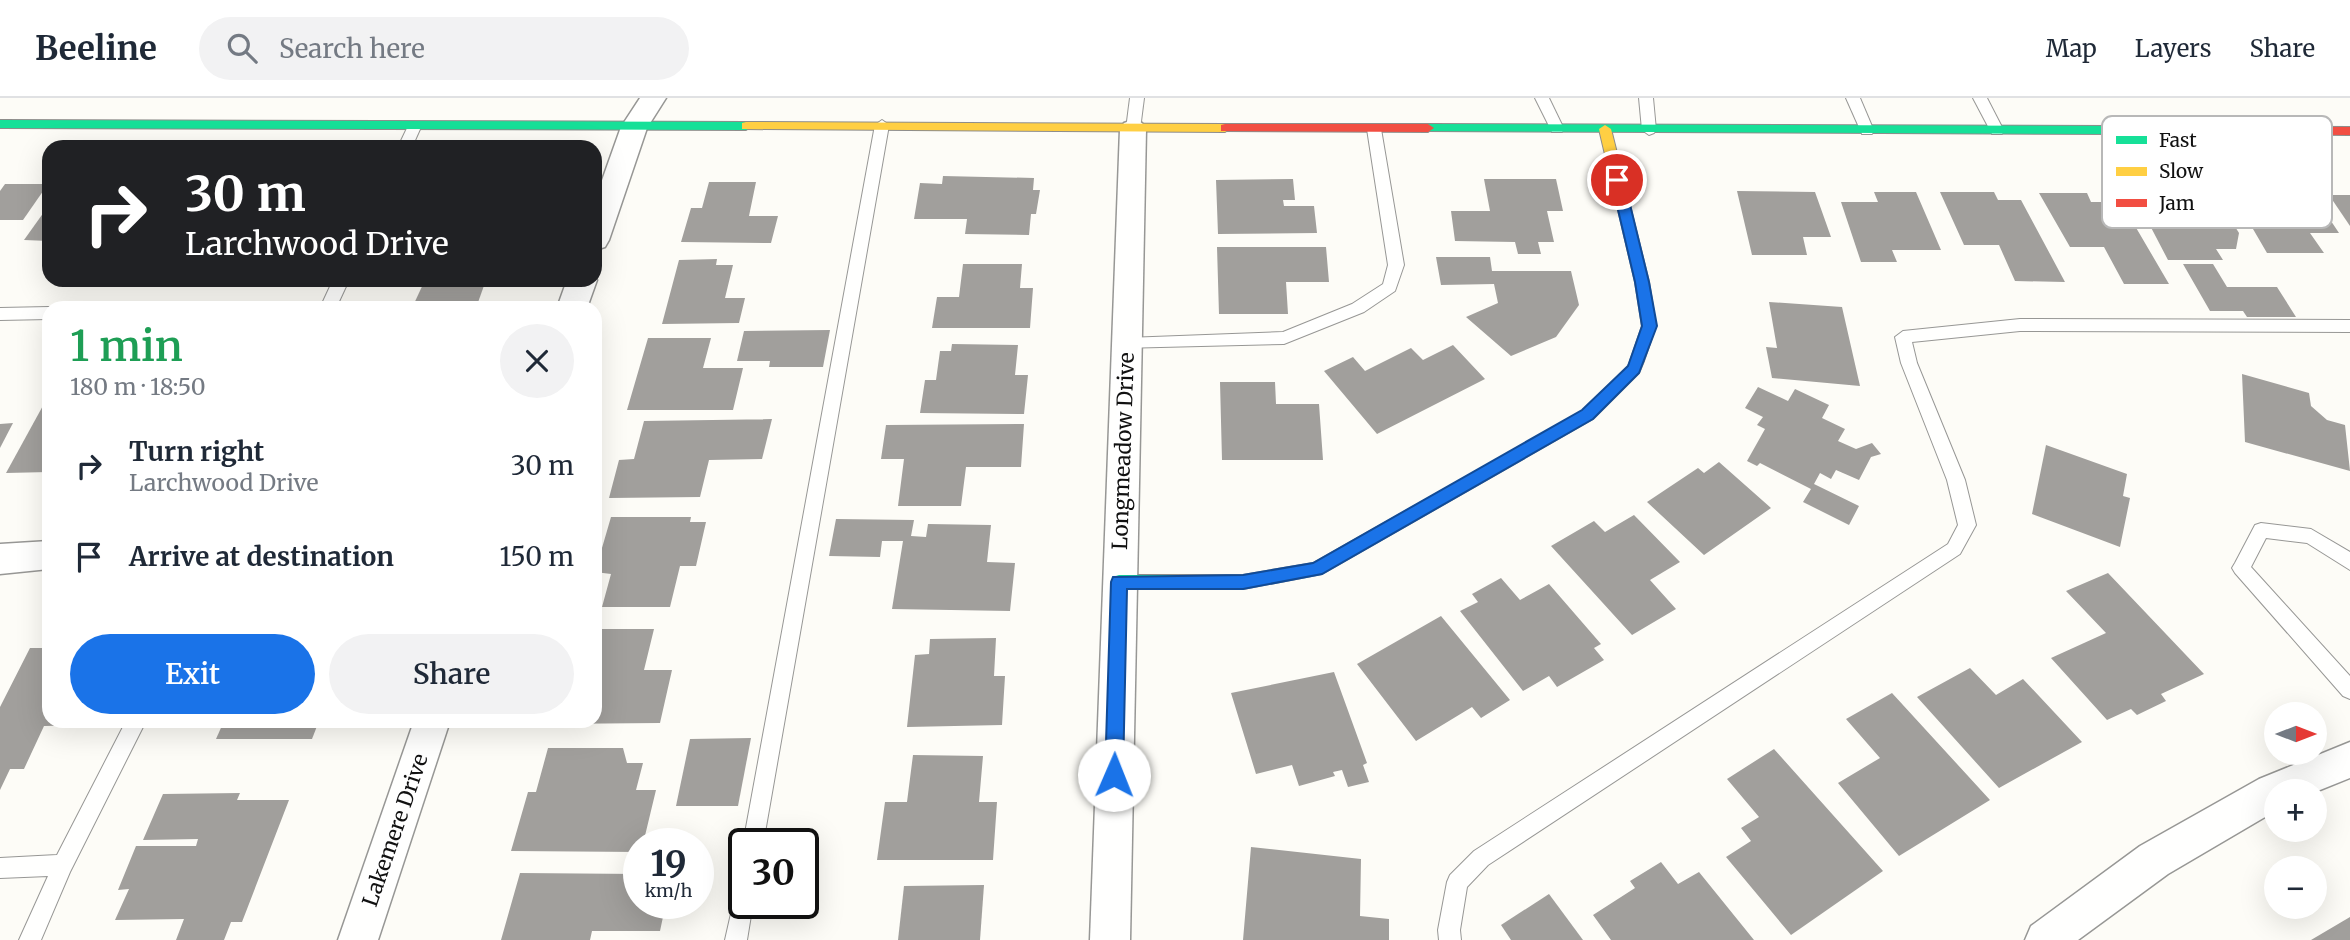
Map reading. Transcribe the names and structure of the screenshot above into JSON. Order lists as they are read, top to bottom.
{
  "streets": {
    "street": ["Longmeadow Drive", "Lakemere Drive"]
  },
  "legend": ["Fast", "Slow", "Jam"],
  "north": "right",
  "page": {
    "header": "Beeline",
    "search": "Search here",
    "nav": ["Map", "Layers", "Share"],
    "turn": ["30 m", "Larchwood Drive"],
    "heading": ["1 min", "180 m · 18:50"],
    "list": [
      {
        "name": "Turn right",
        "note": "Larchwood Drive",
        "value": "30 m"
      },
      {
        "name": "Arrive at destination",
        "value": "150 m"
      }
    ],
    "buttons": ["Exit", "Share"],
    "map_buttons": ["+", "−"],
    "speed": "19 km/h",
    "limit": "30"
  }
}
